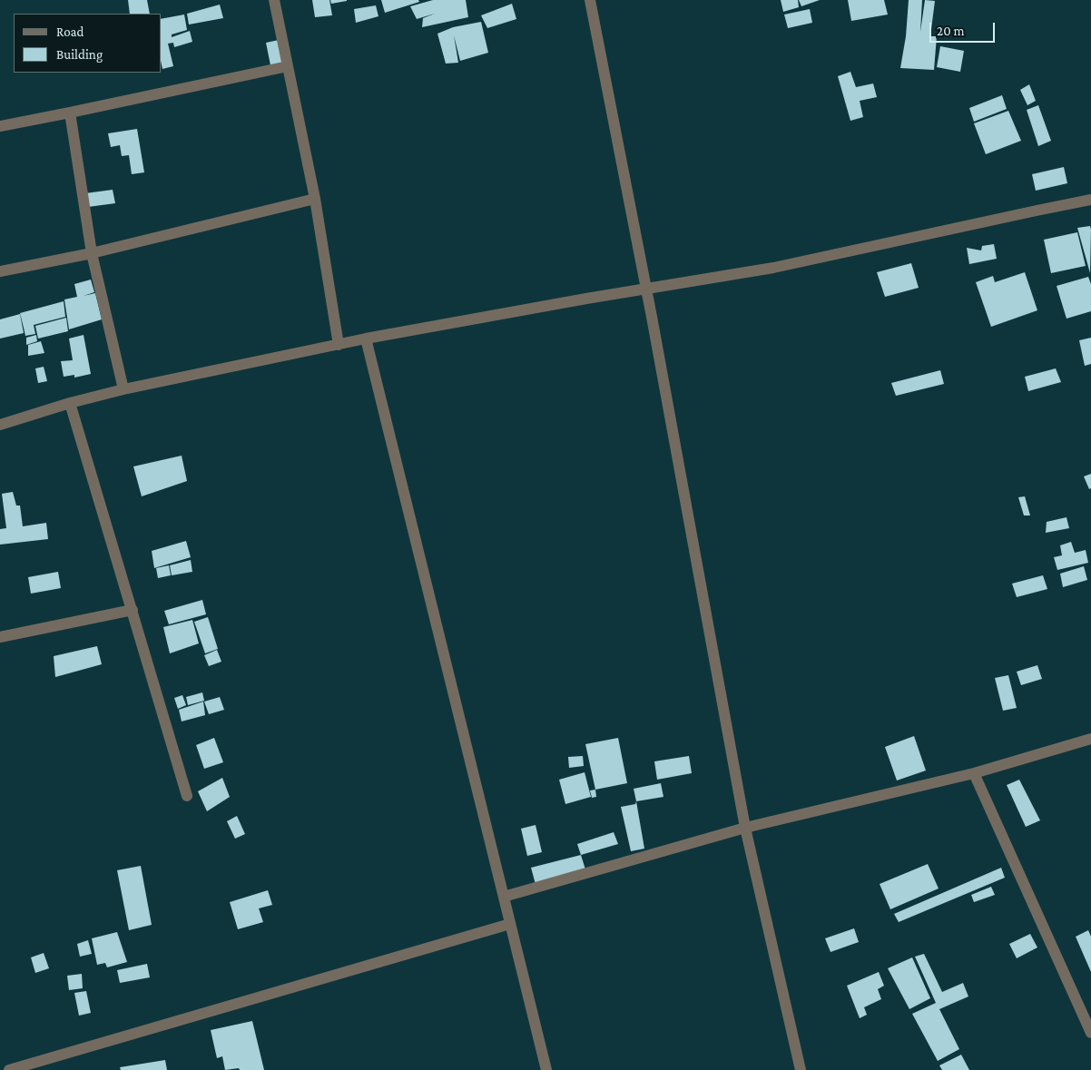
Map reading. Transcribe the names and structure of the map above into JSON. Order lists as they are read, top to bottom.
{
  "legend": ["Road", "Building"],
  "scale_bar": "20 m"
}
